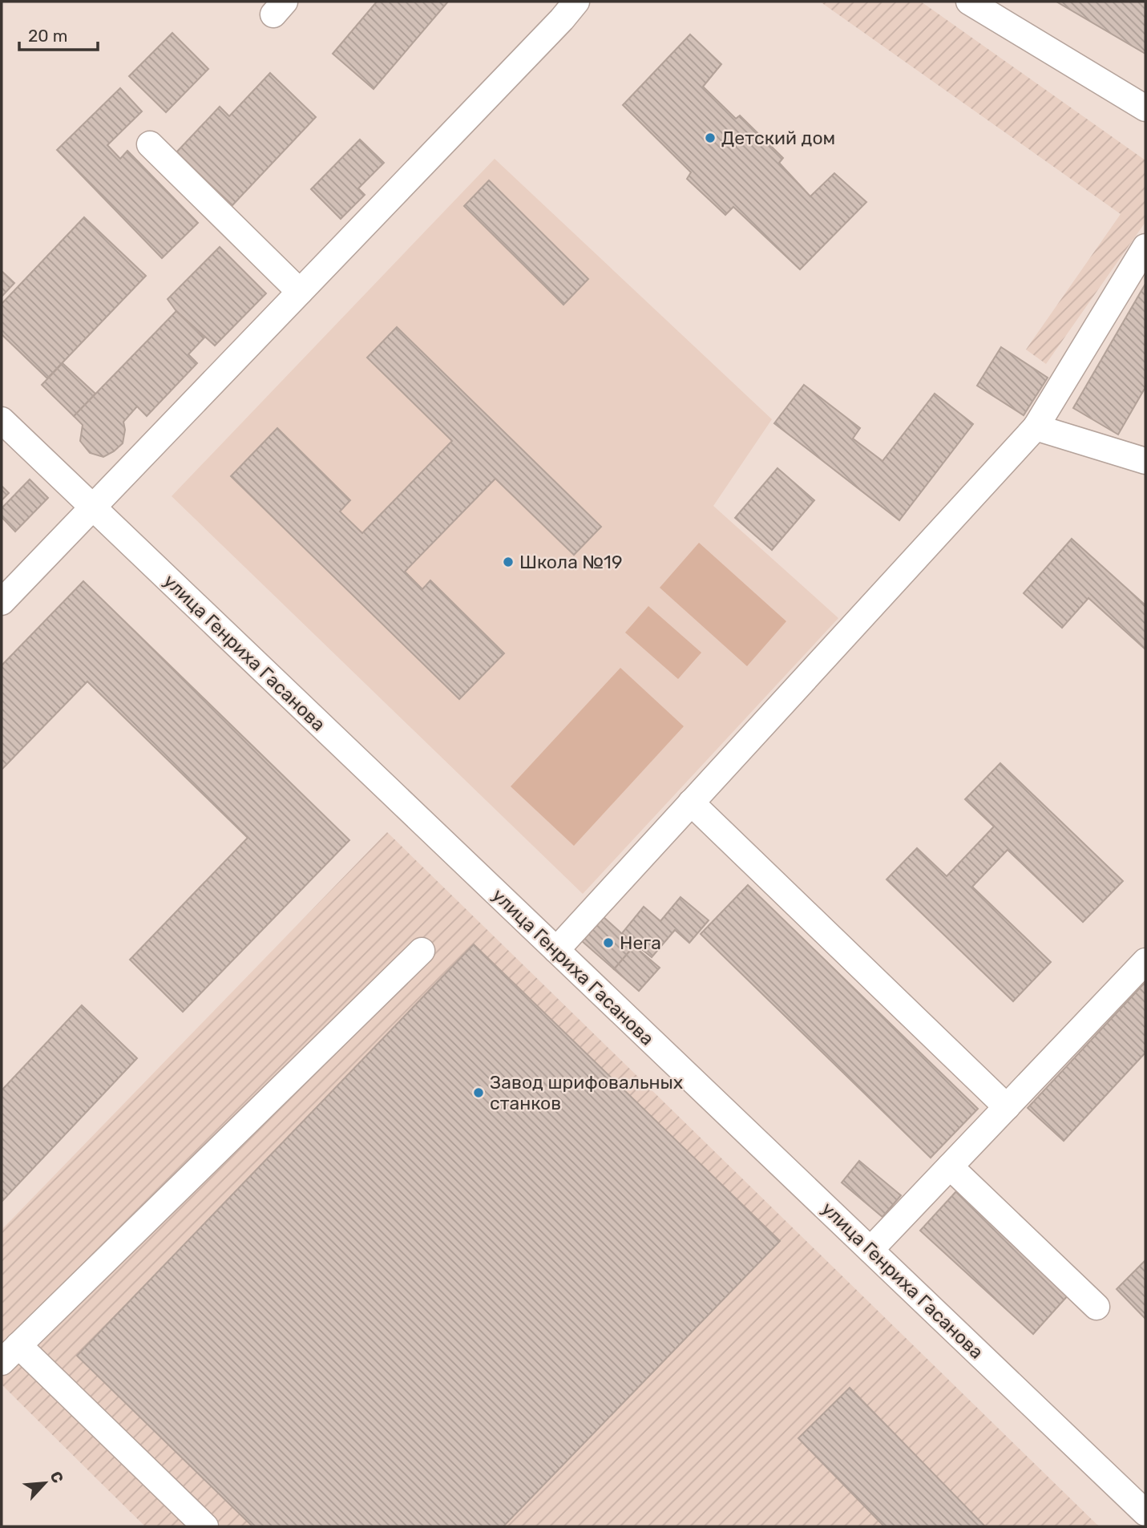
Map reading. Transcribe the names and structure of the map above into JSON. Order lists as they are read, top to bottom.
{
  "streets": {
    "street": ["улица Генриха Гасанова"]
  },
  "places": [
    "Детский дом",
    "Школа №19",
    "Нега",
    "Завод шрифовальных станков"
  ],
  "scale_bar": "20 m",
  "north": "top right"
}
